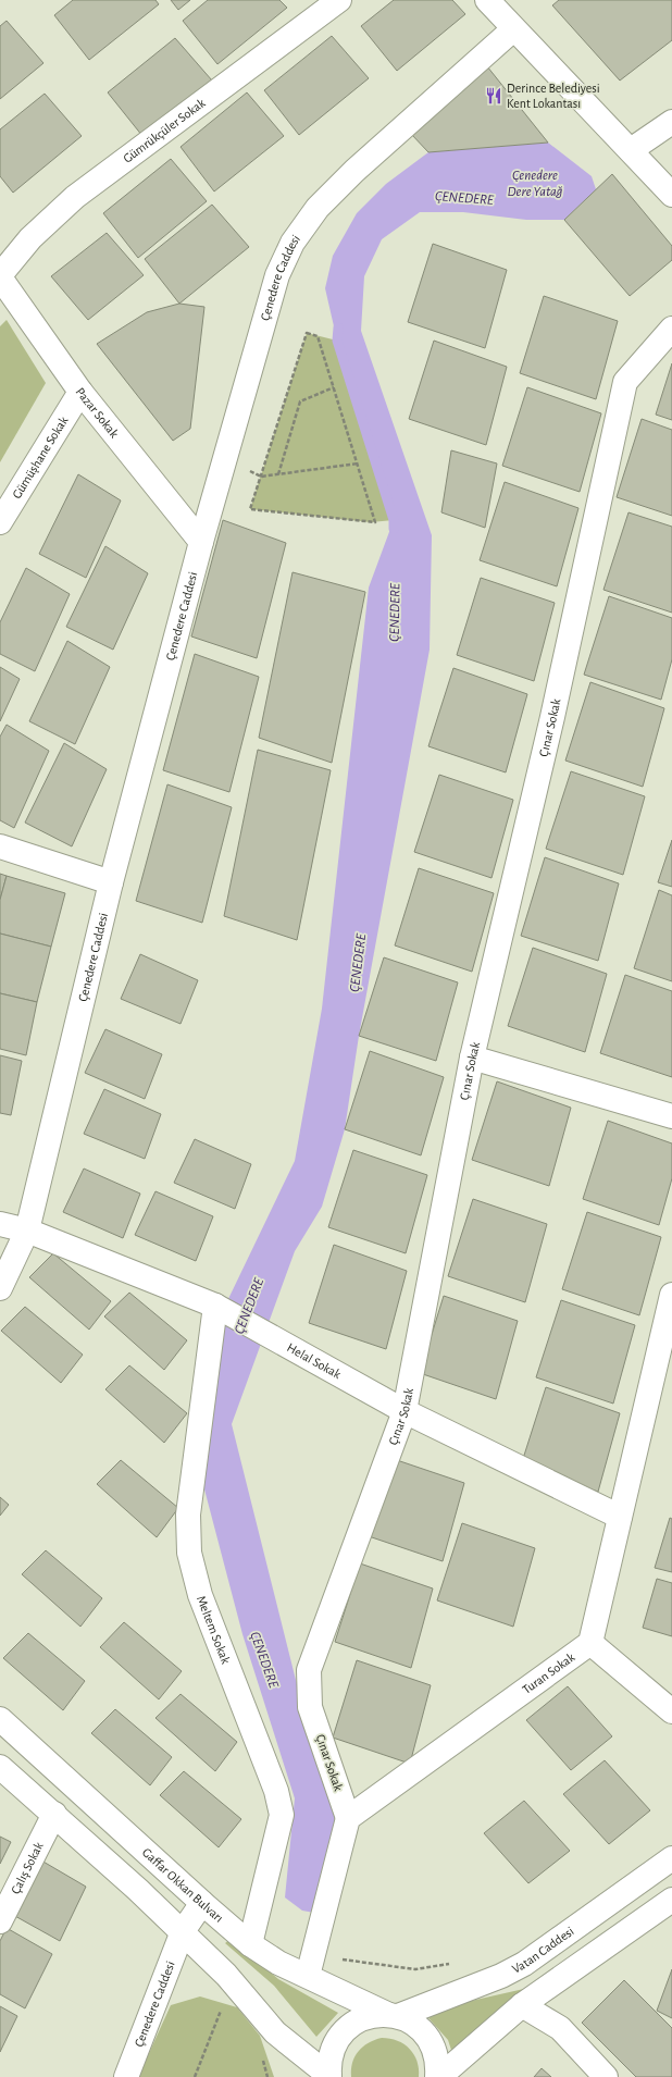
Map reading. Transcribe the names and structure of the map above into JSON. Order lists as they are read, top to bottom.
{
  "streets": {
    "street": [
      "Gümrükçüler Sokak",
      "Çenedere Caddesi",
      "Pazar Sokak",
      "Gümüşhane Sokak",
      "Çınar Sokak",
      "Helal Sokak",
      "Meltem Sokak",
      "Turan Sokak",
      "Çalış Sokak",
      "Gaffar Okkan Bulvarı",
      "Vatan Caddesi"
    ]
  },
  "crossings": [
    ["Gümrükçüler Sokak", "Pazar Sokak"],
    ["Çenedere Caddesi", "Pazar Sokak"],
    ["Çenedere Caddesi", "Helal Sokak"],
    ["Çenedere Caddesi", "Gaffar Okkan Bulvarı"],
    ["Pazar Sokak", "Gümüşhane Sokak"],
    ["Çınar Sokak", "Helal Sokak"],
    ["Çınar Sokak", "Turan Sokak"],
    ["Helal Sokak", "Meltem Sokak"],
    ["Meltem Sokak", "Gaffar Okkan Bulvarı"],
    ["Gaffar Okkan Bulvarı", "Vatan Caddesi"]
  ],
  "water": ["Çenedere Dere Yatağ", "ÇENEDERE"],
  "places": {
    "restaurant": ["Derince Belediyesi Kent Lokantası"]
  }
}
